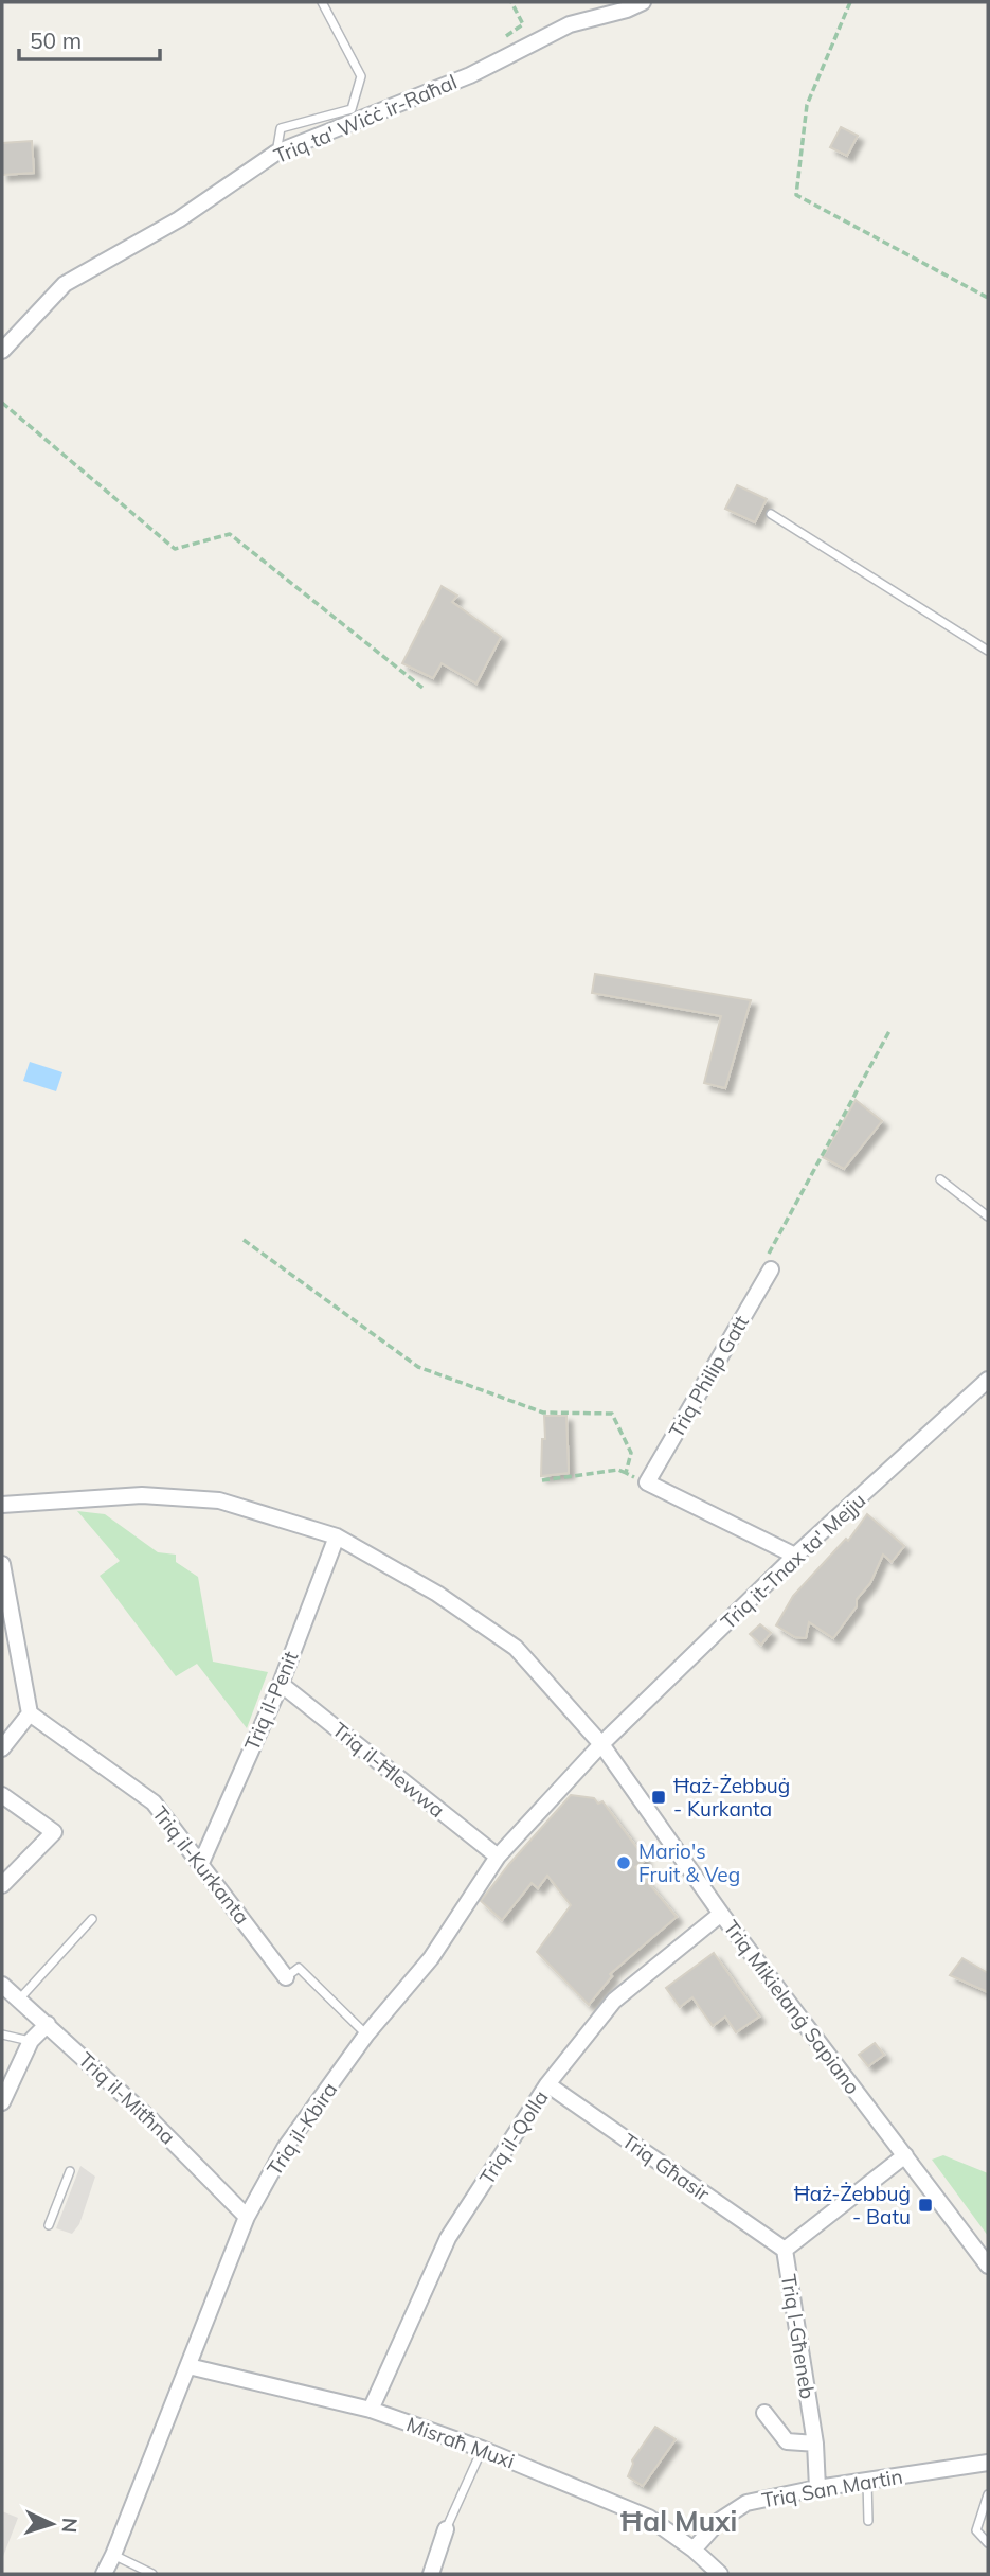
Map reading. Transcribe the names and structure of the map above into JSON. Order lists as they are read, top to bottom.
{
  "streets": {
    "street": [
      "Triq ta' Wiċċ ir-Raħal",
      "Triq Philip Gatt",
      "Triq it-Tnax ta' Mejju",
      "Triq il-Penit",
      "Triq il-Ħlewwa",
      "Triq il-Kurkanta",
      "Triq Mikielanġ Sapiano",
      "Triq il-Mitħna",
      "Triq il-Kbira",
      "Triq il-Qolla",
      "Triq Għasir",
      "Triq l-Għeneb",
      "Misraħ Muxi",
      "Triq San Martin"
    ]
  },
  "crossings": [
    ["Triq it-Tnax ta' Mejju", "Triq Mikielanġ Sapiano"],
    ["Triq it-Tnax ta' Mejju", "Triq il-Kbira"],
    ["Triq il-Penit", "Triq il-Ħlewwa"],
    ["Triq il-Penit", "Triq il-Kurkanta"],
    ["Triq il-Penit", "Triq Mikielanġ Sapiano"],
    ["Triq il-Ħlewwa", "Triq il-Kbira"],
    ["Triq il-Kurkanta", "Triq il-Kbira"],
    ["Triq Mikielanġ Sapiano", "Triq il-Kbira"],
    ["Triq Mikielanġ Sapiano", "Triq il-Qolla"],
    ["Triq Mikielanġ Sapiano", "Triq l-Għeneb"],
    ["Triq il-Mitħna", "Triq il-Kbira"],
    ["Triq il-Kbira", "Misraħ Muxi"],
    ["Triq il-Qolla", "Triq Għasir"],
    ["Triq il-Qolla", "Misraħ Muxi"],
    ["Triq Għasir", "Triq l-Għeneb"],
    ["Triq l-Għeneb", "Triq San Martin"],
    ["Misraħ Muxi", "Triq San Martin"]
  ],
  "districts": ["Ħal Muxi"],
  "places": {
    "transit": ["Ħaż-Żebbuġ - Kurkanta", "Ħaż-Żebbuġ - Batu"],
    "other": ["Mario's Fruit & Veg"]
  },
  "scale_bar": "50 m",
  "north": "right"
}
